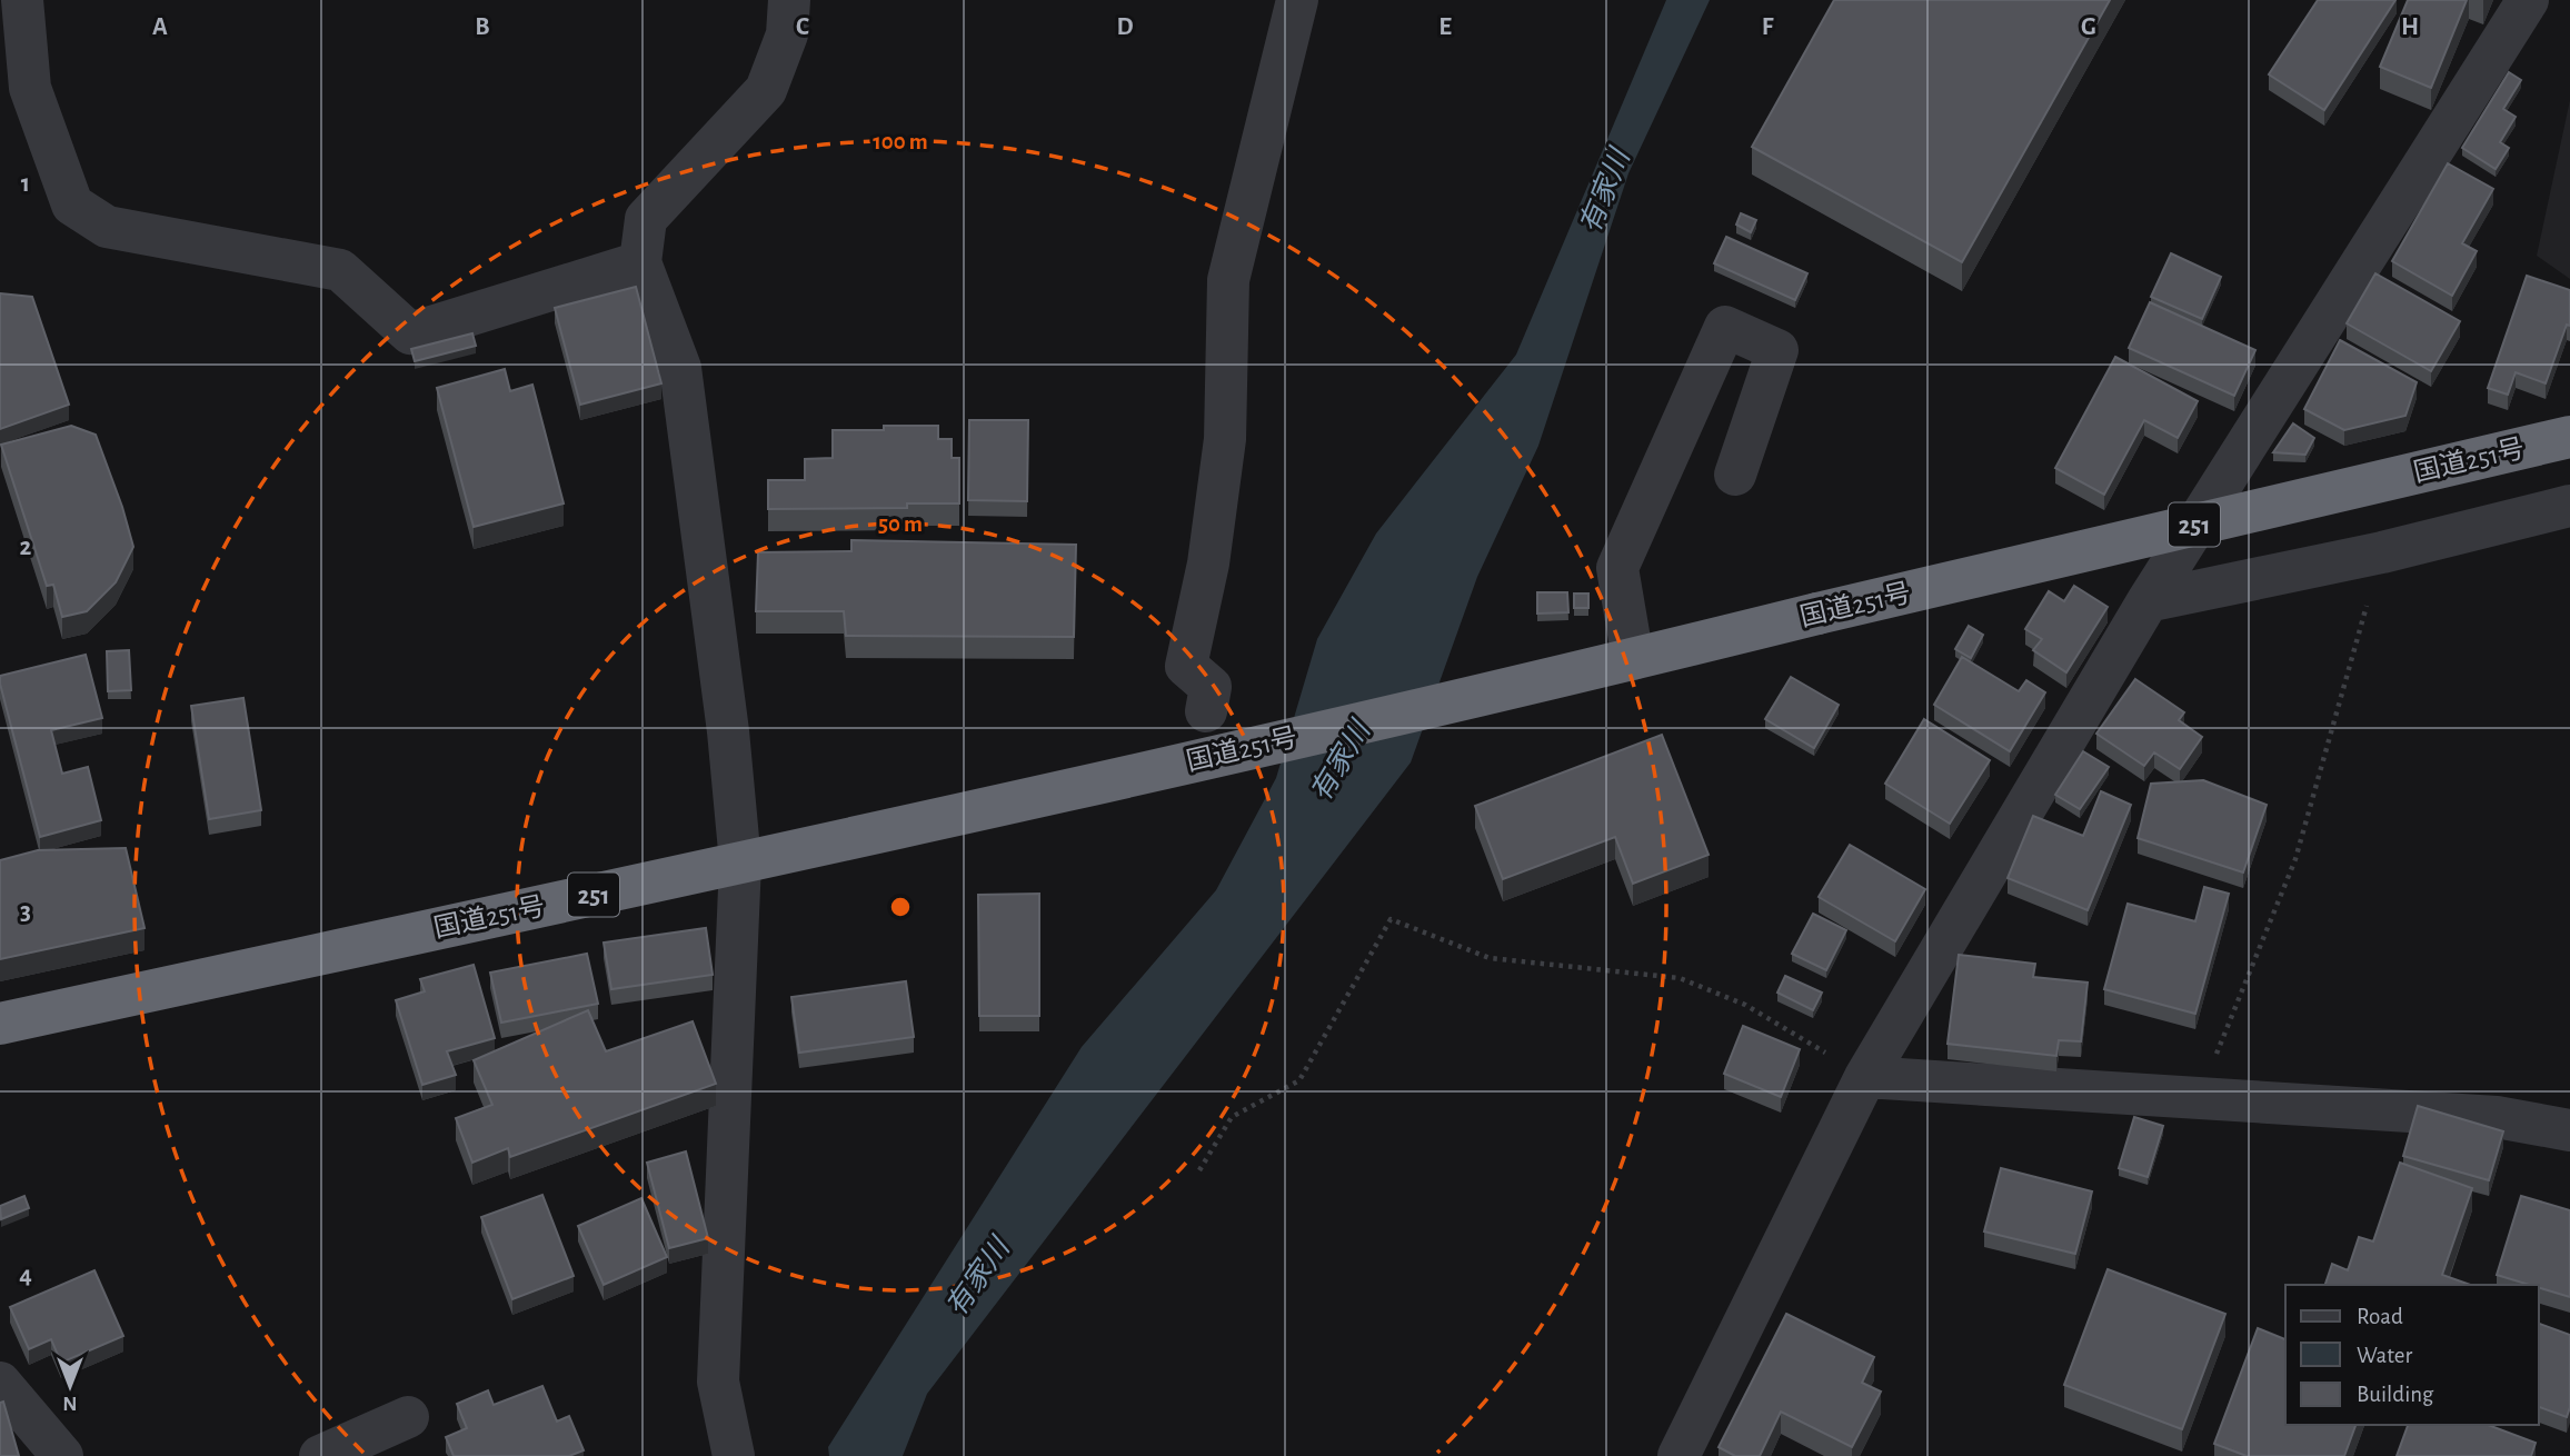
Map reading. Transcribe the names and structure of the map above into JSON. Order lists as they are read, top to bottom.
{
  "streets": {
    "highway": ["国道251号", "251"]
  },
  "water": ["有家川"],
  "legend": ["Road", "Water", "Building"],
  "north": "bottom",
  "grid": {
    "columns": [
      "A",
      "B",
      "C",
      "D",
      "E",
      "F",
      "G",
      "H"
    ],
    "rows": [
      "1",
      "2",
      "3",
      "4"
    ]
  },
  "rings": ["100 m", "50 m"]
}
